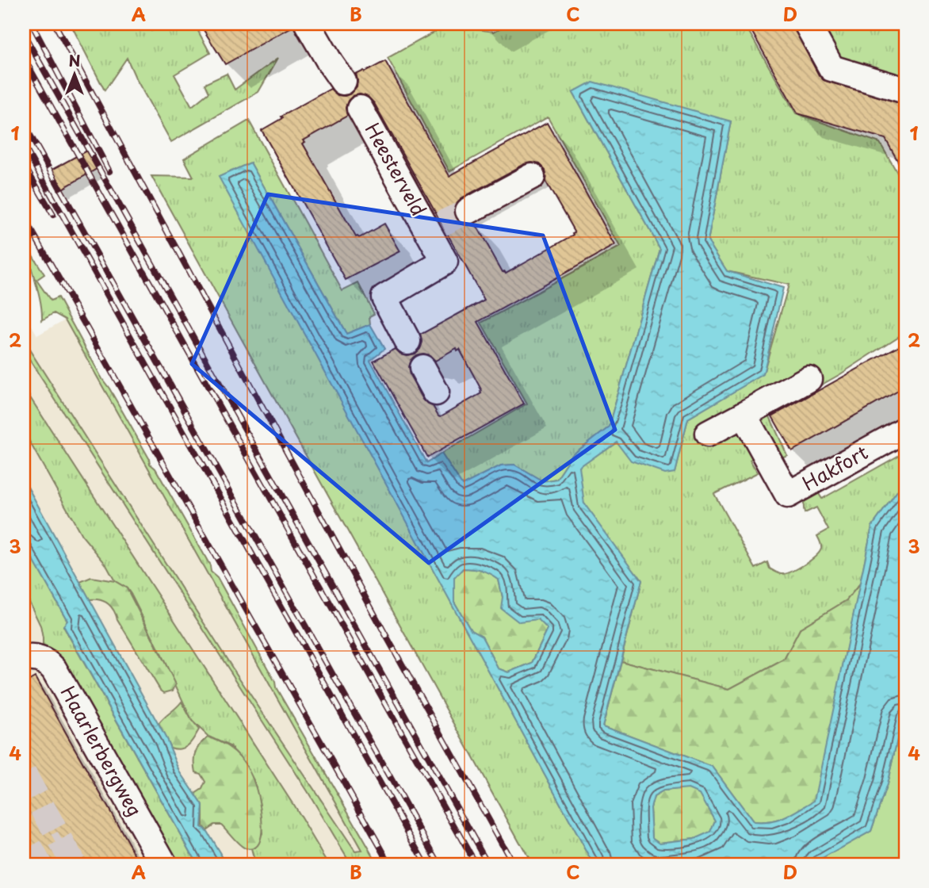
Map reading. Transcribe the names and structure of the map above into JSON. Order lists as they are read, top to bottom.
{
  "streets": {
    "street": ["Heesterveld", "Hakfort", "Haarlerbergweg"]
  },
  "north": "top",
  "grid": {
    "columns": [
      "A",
      "B",
      "C",
      "D"
    ],
    "rows": [
      "1",
      "2",
      "3",
      "4"
    ]
  }
}
